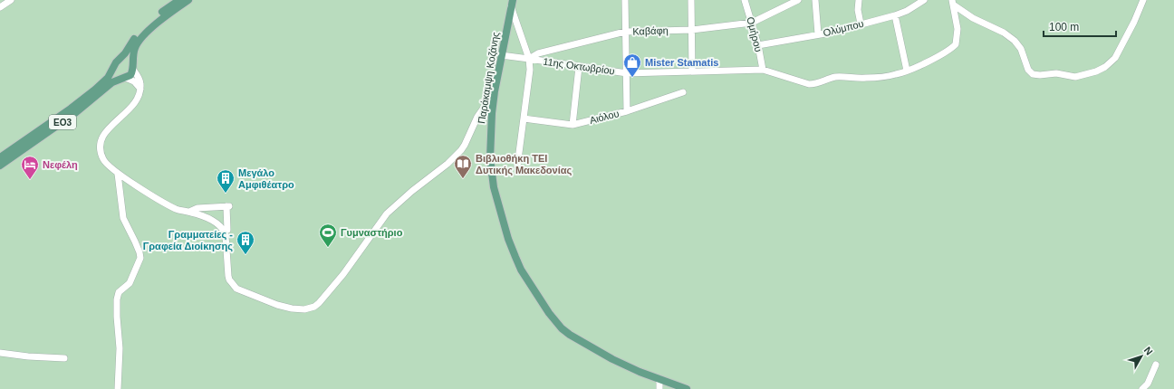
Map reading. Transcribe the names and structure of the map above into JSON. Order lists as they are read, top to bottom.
{
  "streets": {
    "main road": ["Παράκαμψη Κοζάνης", "ΕΟ3"],
    "street": [
      "Ολύμπου",
      "Καβάφη",
      "Ομήρου",
      "11ης Οκτωβρίου",
      "Αιόλου"
    ]
  },
  "crossings": [
    ["Ολύμπου", "Ομήρου"],
    ["Καβάφη", "Ομήρου"],
    ["Καβάφη", "11ης Οκτωβρίου"],
    ["Ομήρου", "11ης Οκτωβρίου"]
  ],
  "places": {
    "shop": ["Mister Stamatis"],
    "library": ["Βιβλιοθήκη ΤΕΙ Δυτικής Μακεδονίας"],
    "hotel": ["Νεφέλη"],
    "building": ["Μεγάλο Αμφιθέατρο", "Γραμματείες - Γραφεία Διοίκησης"],
    "sports": ["Γυμναστήριο"]
  },
  "scale_bar": "100 m",
  "north": "top right"
}
